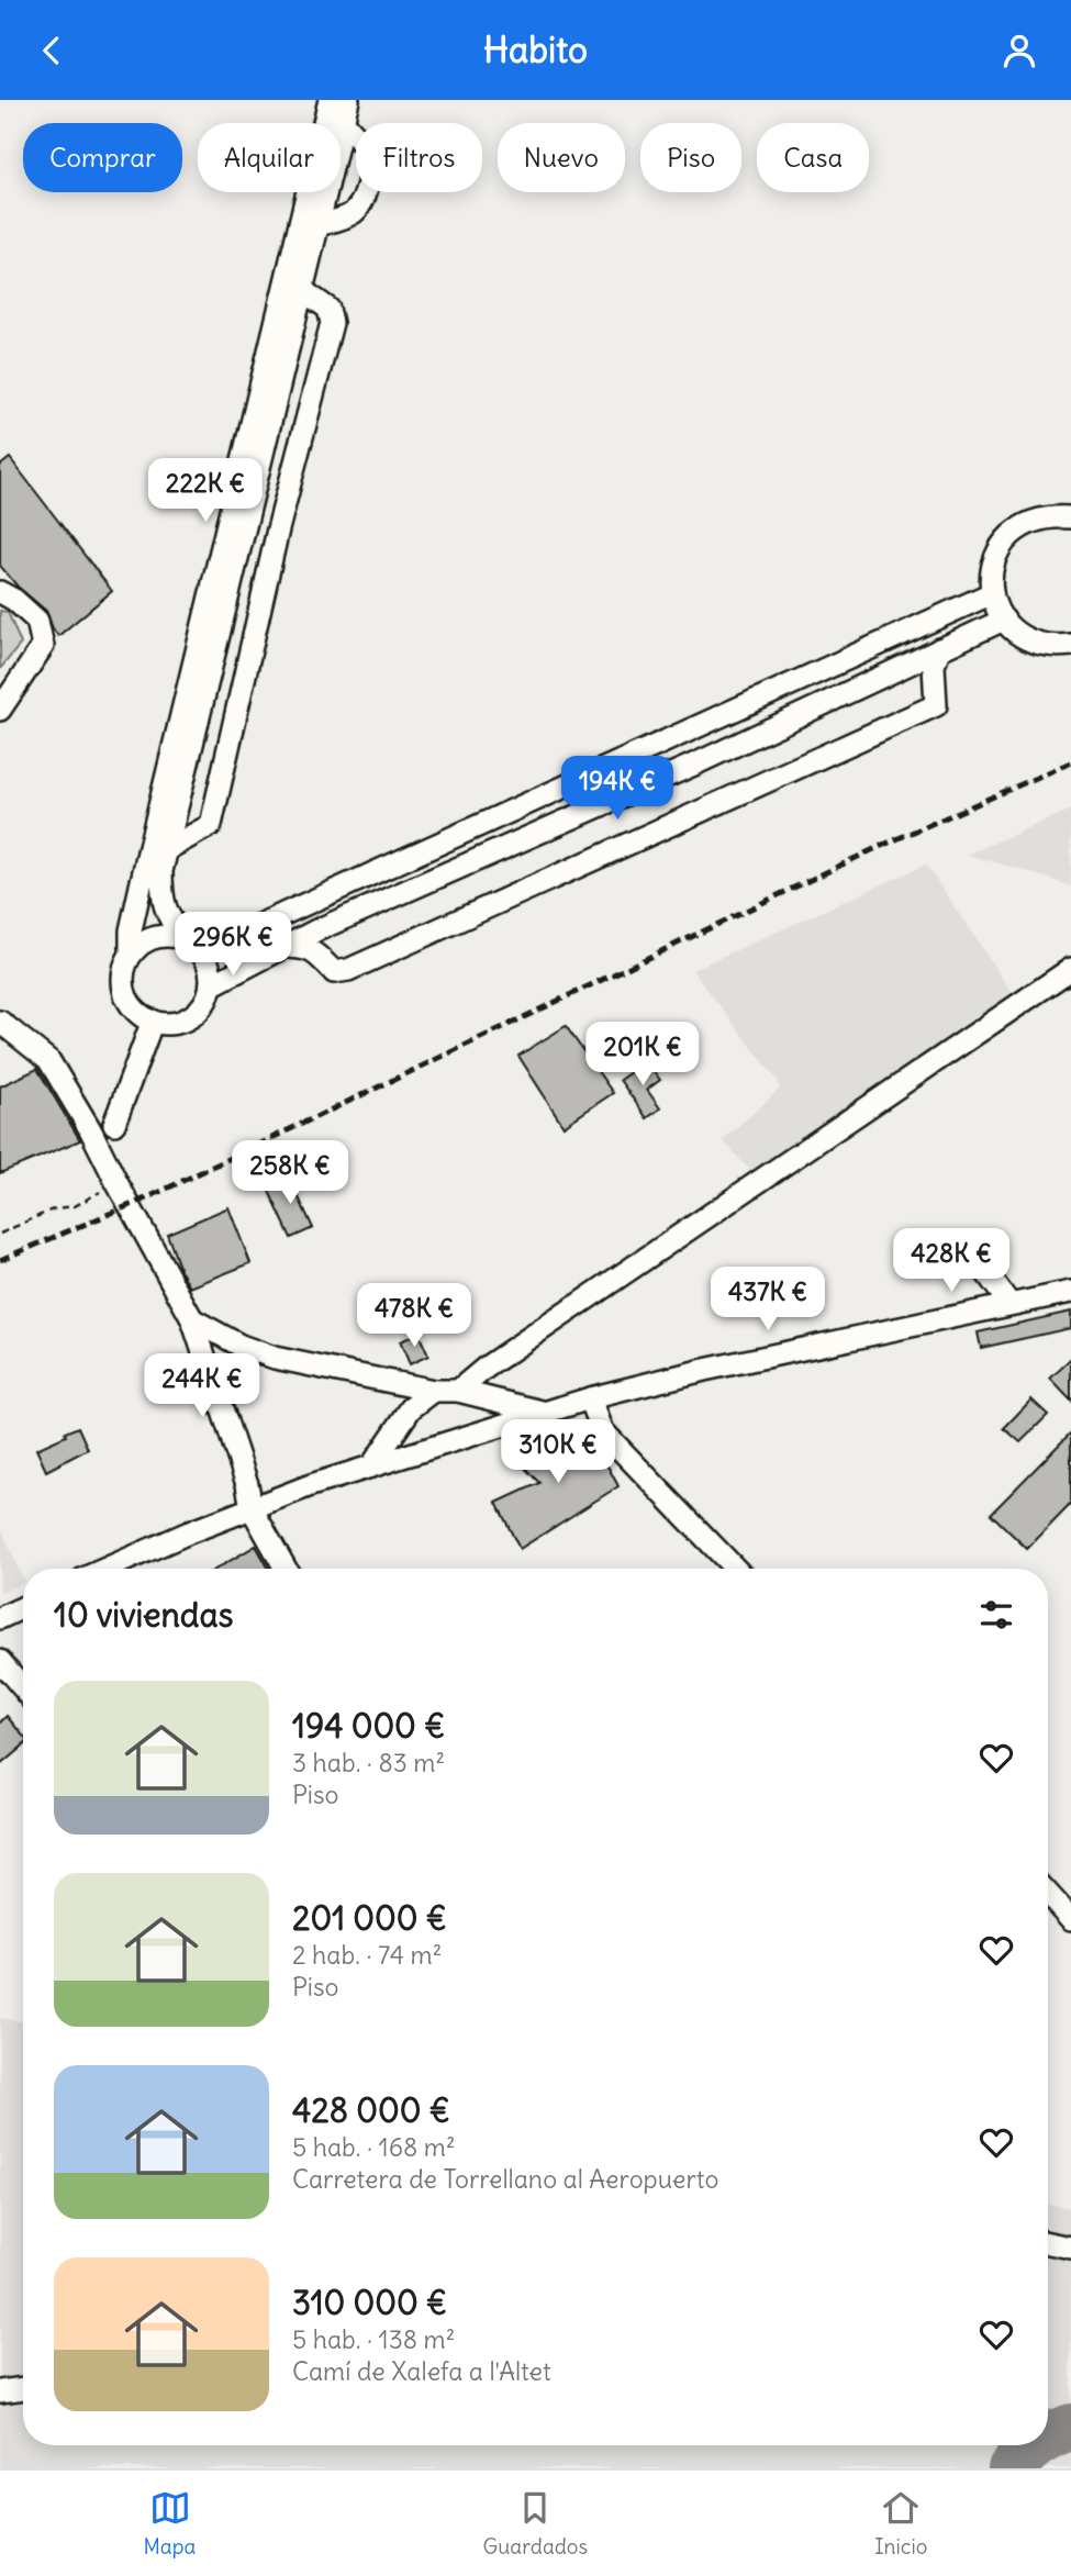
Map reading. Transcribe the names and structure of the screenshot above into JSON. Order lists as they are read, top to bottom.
{
  "page": {
    "header": "Habito",
    "chip": [
      "Comprar",
      "Alquilar",
      "Filtros",
      "Nuevo",
      "Piso",
      "Casa"
    ],
    "price": [
      "222K €",
      "194K €",
      "296K €",
      "201K €",
      "258K €",
      "428K €",
      "437K €",
      "478K €",
      "244K €",
      "310K €"
    ],
    "heading": "10 viviendas",
    "list": [
      {
        "name": "194 000 €",
        "note": "3 hab. · 83 m² · Piso"
      },
      {
        "name": "201 000 €",
        "note": "2 hab. · 74 m² · Piso"
      },
      {
        "name": "428 000 €",
        "note": "5 hab. · 168 m² · Carretera de Torrellano al Aeropuerto"
      },
      {
        "name": "310 000 €",
        "note": "5 hab. · 138 m² · Camí de Xalefa a l'Altet"
      }
    ],
    "tabs": ["Mapa", "Guardados", "Inicio"]
  }
}
